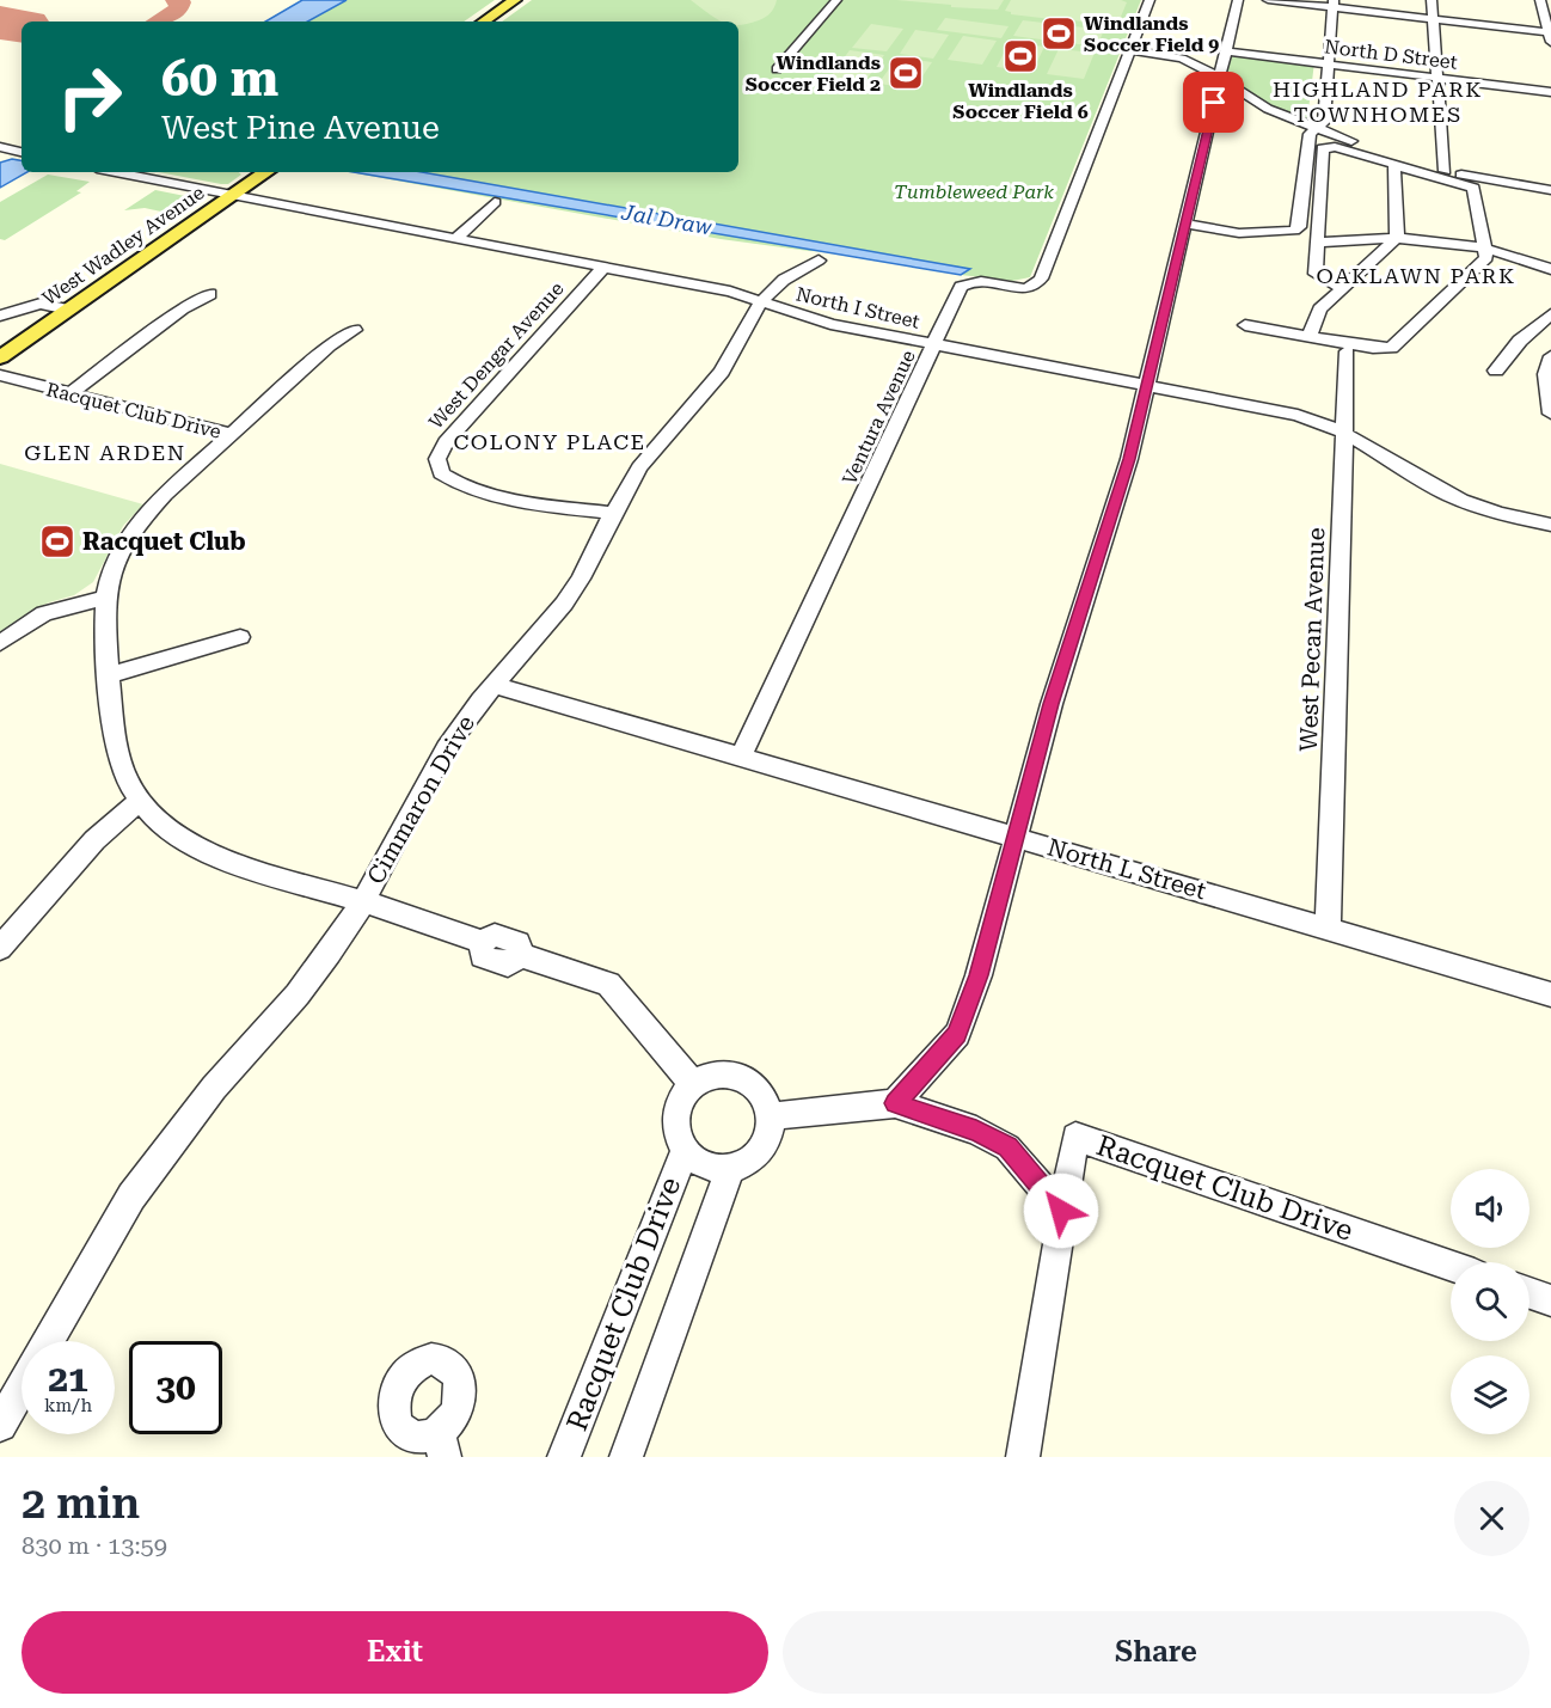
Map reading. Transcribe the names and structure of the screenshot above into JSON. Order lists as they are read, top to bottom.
{
  "streets": {
    "main road": ["West Wadley Avenue"],
    "street": [
      "North D Street",
      "North I Street",
      "West Dengar Avenue",
      "Racquet Club Drive",
      "Ventura Avenue",
      "West Pecan Avenue",
      "Cimmaron Drive",
      "North L Street"
    ]
  },
  "crossings": [
    ["West Wadley Avenue", "North I Street"],
    ["North I Street", "West Dengar Avenue"],
    ["North I Street", "Ventura Avenue"],
    ["North I Street", "West Pecan Avenue"],
    ["North I Street", "Cimmaron Drive"],
    ["West Dengar Avenue", "Cimmaron Drive"],
    ["Racquet Club Drive", "Cimmaron Drive"],
    ["Ventura Avenue", "North L Street"],
    ["West Pecan Avenue", "North L Street"],
    ["Cimmaron Drive", "North L Street"]
  ],
  "districts": [
    "HIGHLAND PARK TOWNHOMES",
    "OAKLAWN PARK",
    "COLONY PLACE",
    "GLEN ARDEN"
  ],
  "water": ["Jal Draw"],
  "parks": ["Tumbleweed Park"],
  "places": {
    "sports": [
      "Windlands Soccer Field 9",
      "Windlands Soccer Field 6",
      "Windlands Soccer Field 2",
      "Racquet Club"
    ]
  },
  "page": {
    "turn": ["60 m", "West Pine Avenue"],
    "speed": "21 km/h",
    "limit": "30",
    "heading": ["2 min", "830 m · 13:59"],
    "buttons": ["Exit", "Share"]
  }
}
